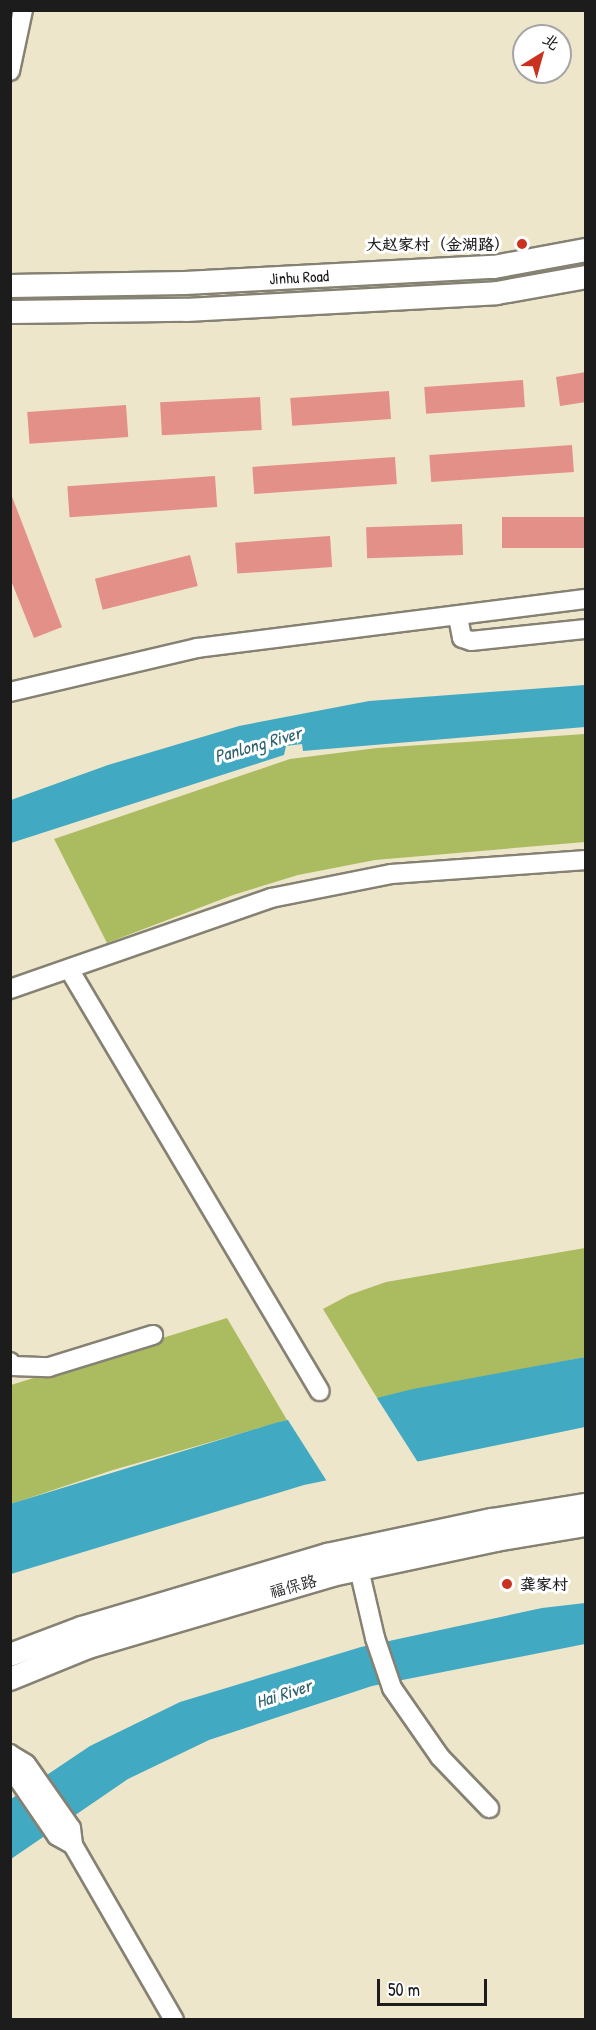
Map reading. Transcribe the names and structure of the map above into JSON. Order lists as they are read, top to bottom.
{
  "streets": {
    "main road": ["Jinhu Road", "福保路"]
  },
  "water": ["Panlong River", "Hai River"],
  "places": ["大赵家村（金湖路）", "龚家村"],
  "scale_bar": "50 m",
  "north": "top right"
}
